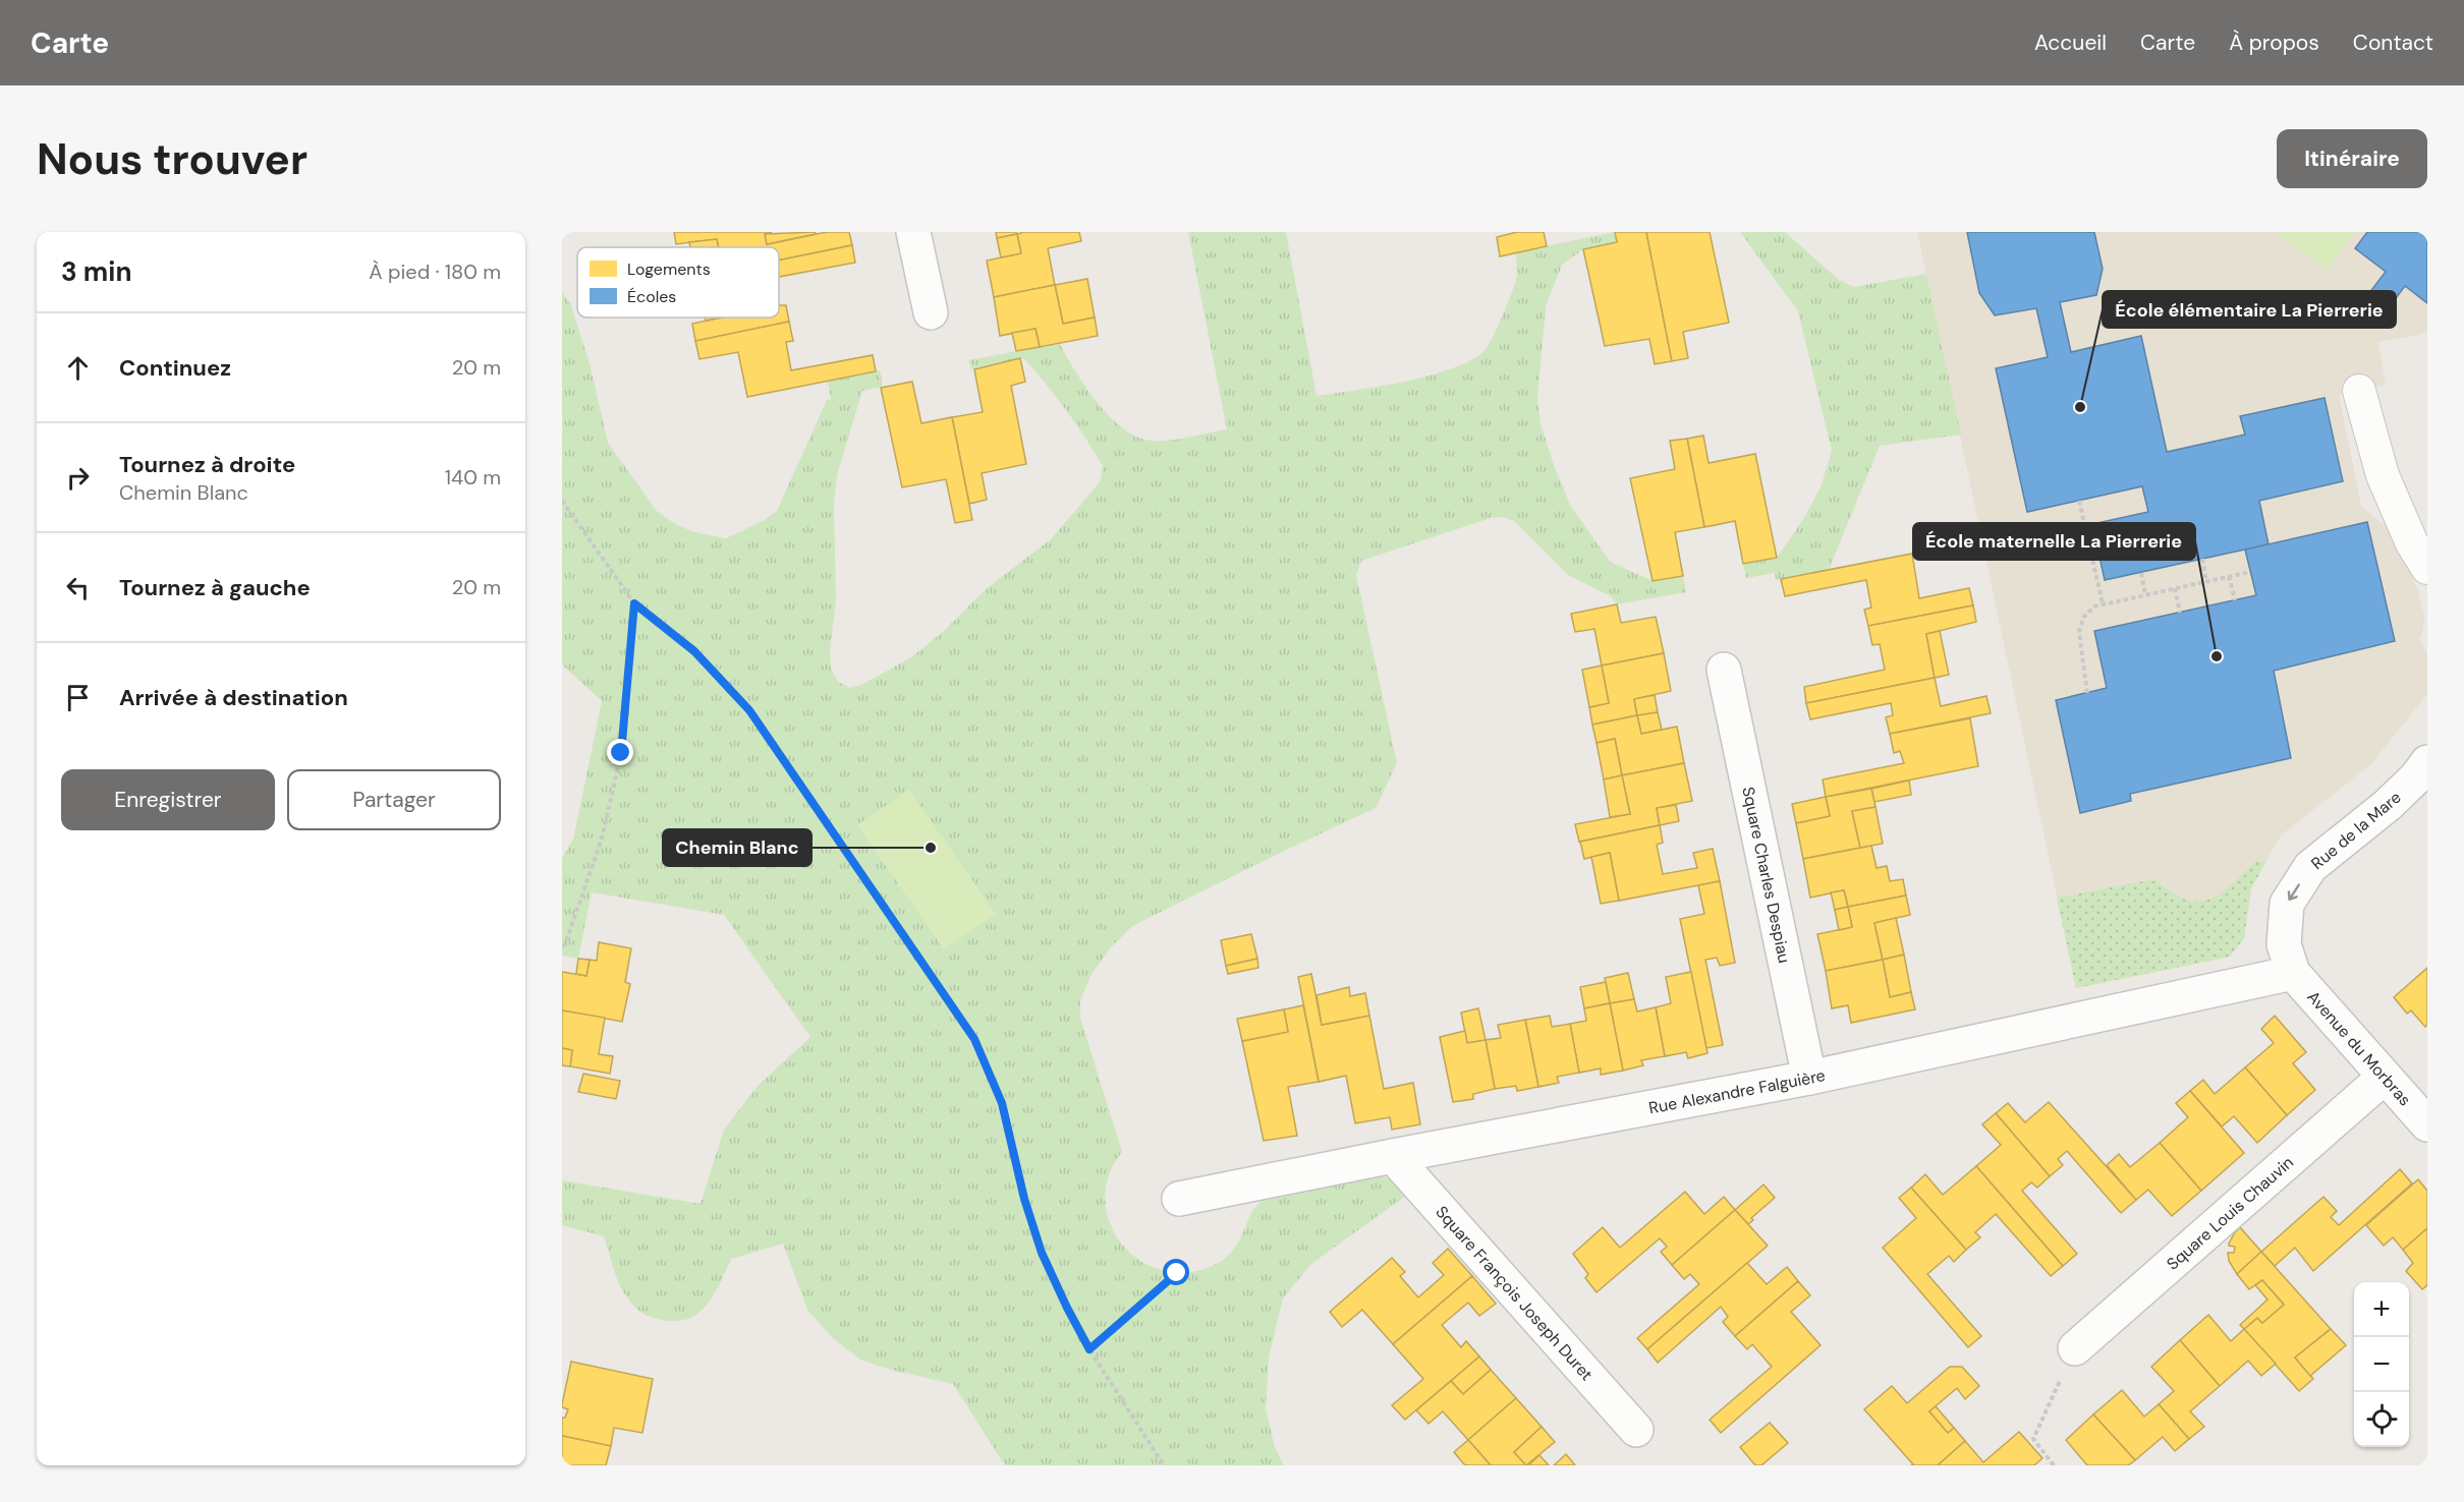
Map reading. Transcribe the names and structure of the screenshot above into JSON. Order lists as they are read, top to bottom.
{
  "streets": {
    "street": [
      "Rue de la Mare",
      "Square Charles Despiau",
      "Avenue du Morbras",
      "Rue Alexandre Falguière",
      "Square Louis Chauvin",
      "Square François Joseph Duret"
    ]
  },
  "crossings": [
    ["Rue de la Mare", "Avenue du Morbras"],
    ["Rue de la Mare", "Rue Alexandre Falguière"],
    ["Square Charles Despiau", "Rue Alexandre Falguière"],
    ["Avenue du Morbras", "Rue Alexandre Falguière"],
    ["Avenue du Morbras", "Square Louis Chauvin"],
    ["Rue Alexandre Falguière", "Square François Joseph Duret"]
  ],
  "one_way": ["Rue de la Mare"],
  "places": ["École élémentaire La Pierrerie", "École maternelle La Pierrerie", "Chemin Blanc"],
  "legend": ["Logements", "Écoles"],
  "page": {
    "header": "Carte",
    "nav": [
      "Accueil",
      "Carte",
      "À propos",
      "Contact"
    ],
    "buttons": [
      "Itinéraire",
      ["Enregistrer", "Partager"]
    ],
    "title": "Nous trouver",
    "heading": ["3 min", "À pied · 180 m"],
    "list": [
      ["Continuez", "20 m"],
      ["Tournez à droite", "Chemin Blanc", "140 m"],
      ["Tournez à gauche", "20 m"],
      "Arrivée à destination"
    ],
    "map_buttons": ["+", "−"]
  }
}
